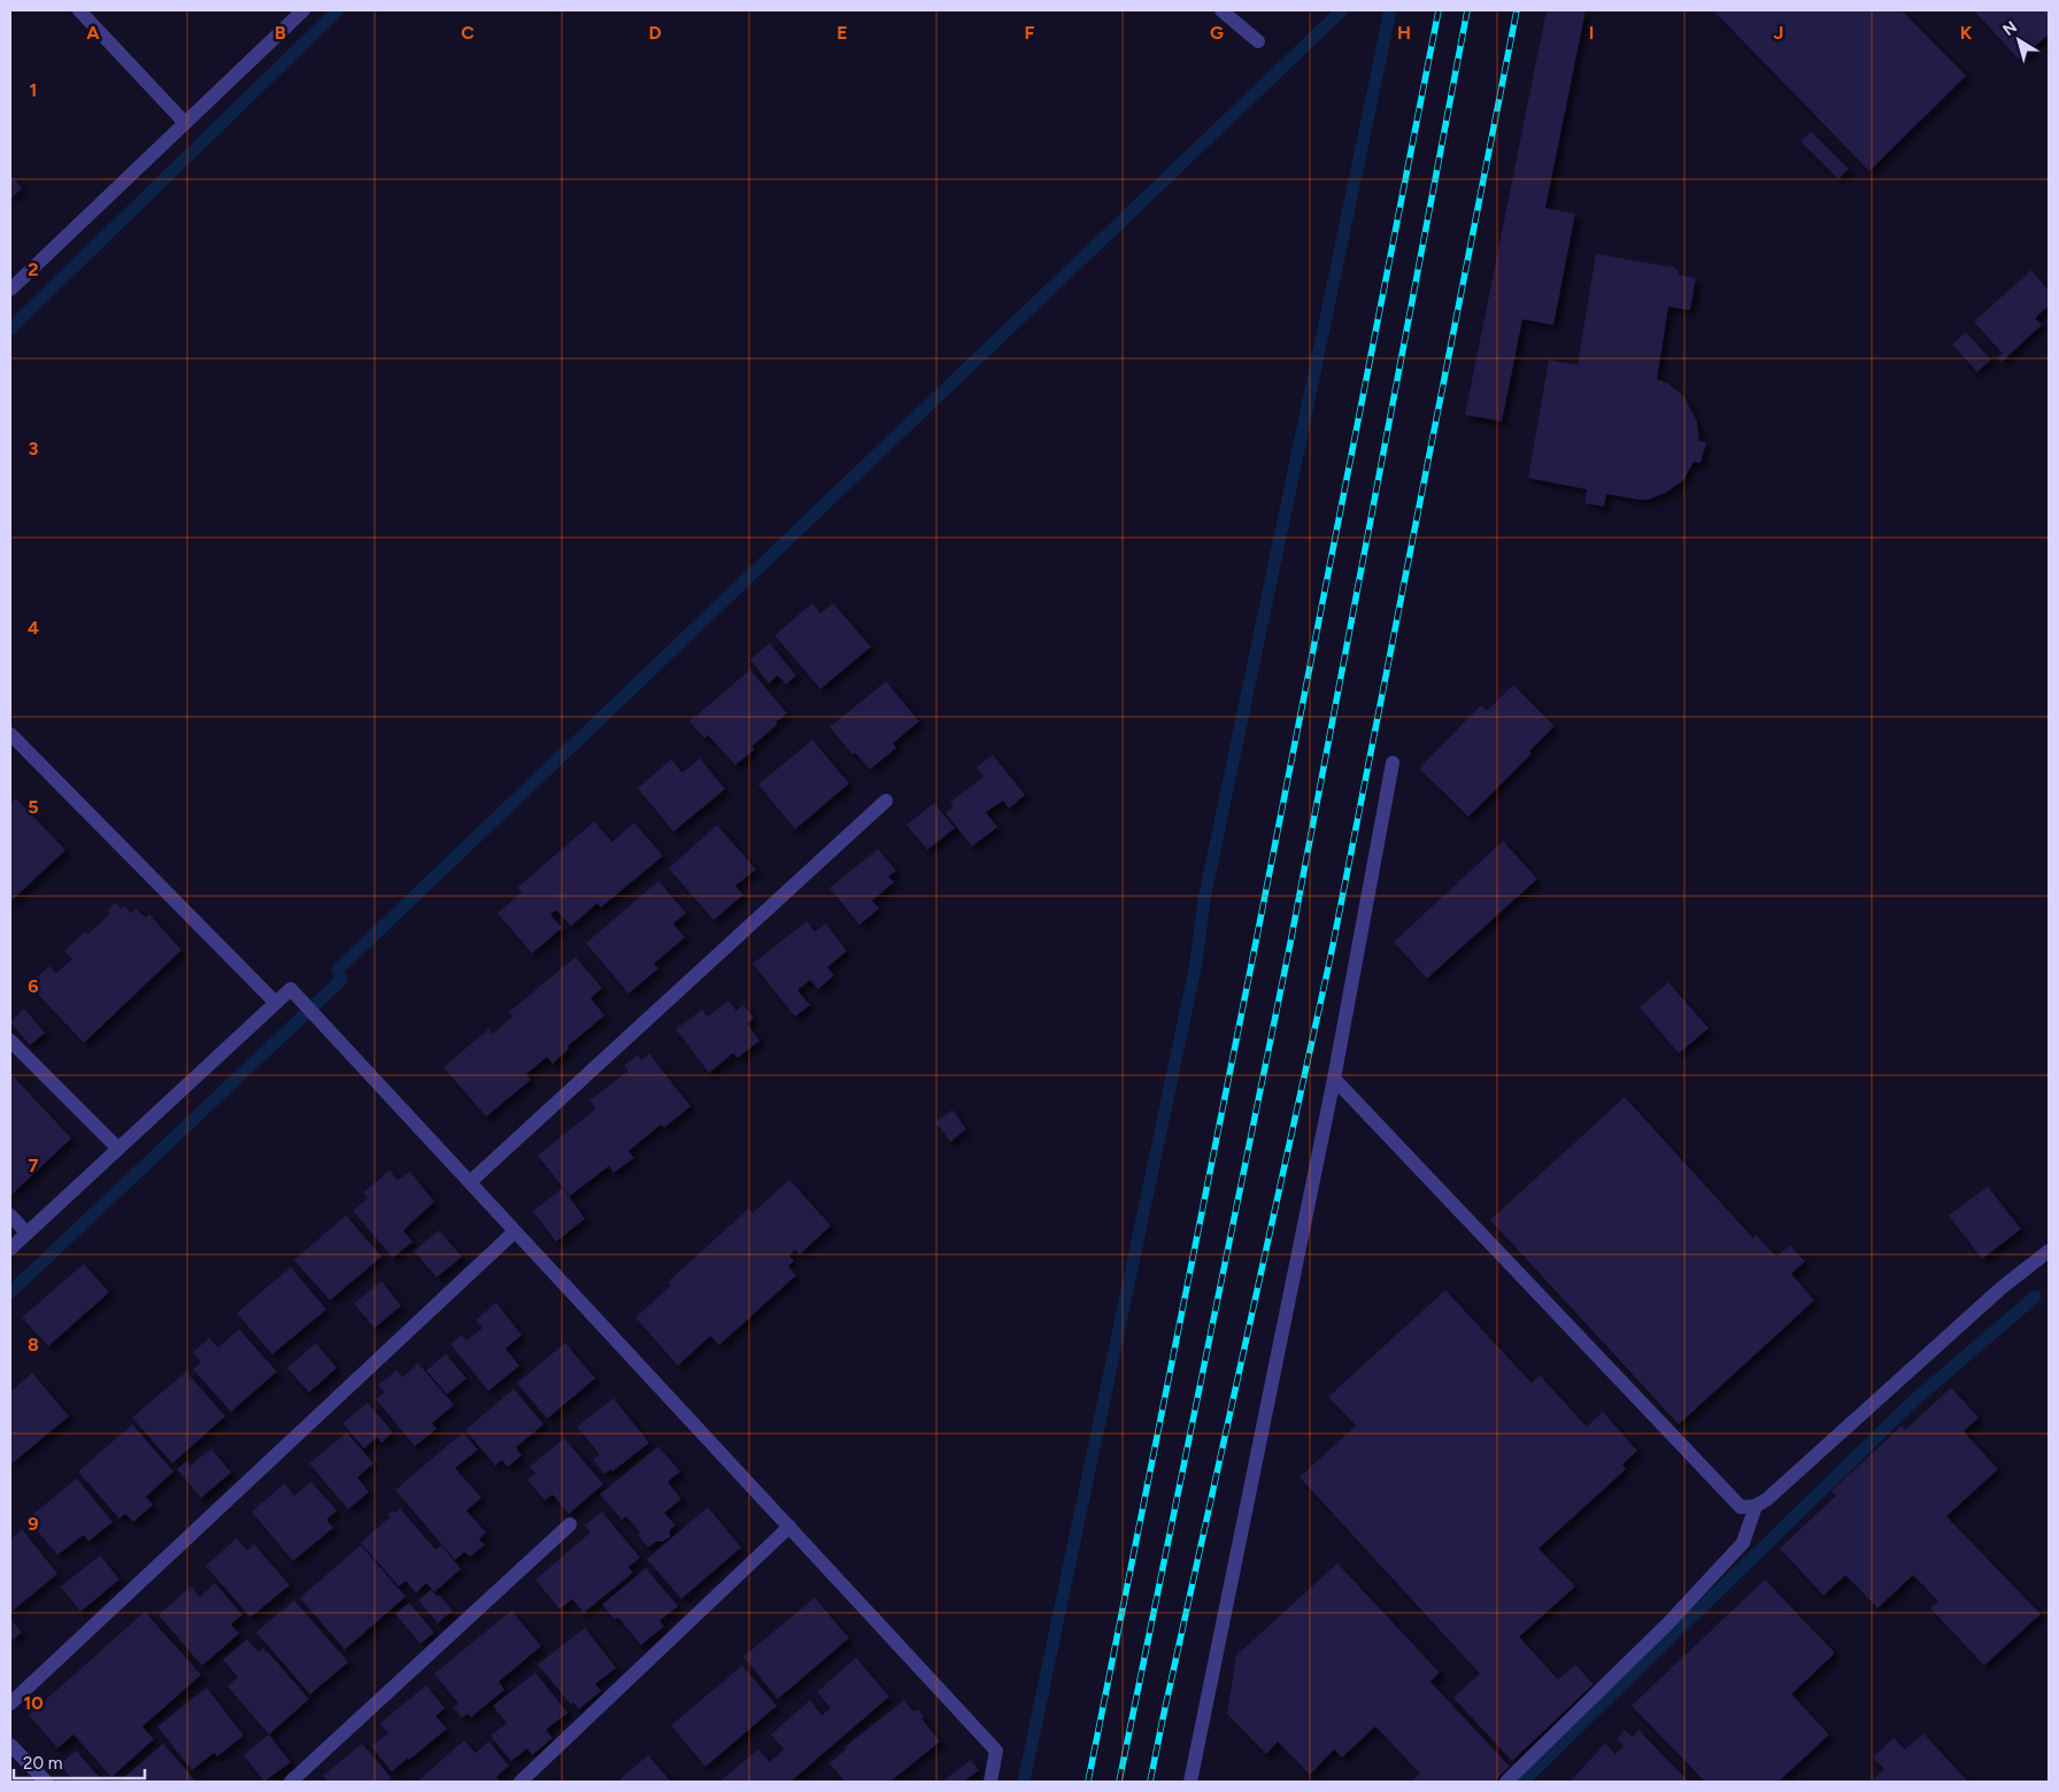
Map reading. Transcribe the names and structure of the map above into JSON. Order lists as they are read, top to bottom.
{
  "scale_bar": "20 m",
  "north": "top left",
  "grid": {
    "columns": [
      "A",
      "B",
      "C",
      "D",
      "E",
      "F",
      "G",
      "H",
      "I",
      "J",
      "K"
    ],
    "rows": [
      "1",
      "2",
      "3",
      "4",
      "5",
      "6",
      "7",
      "8",
      "9",
      "10"
    ]
  }
}
